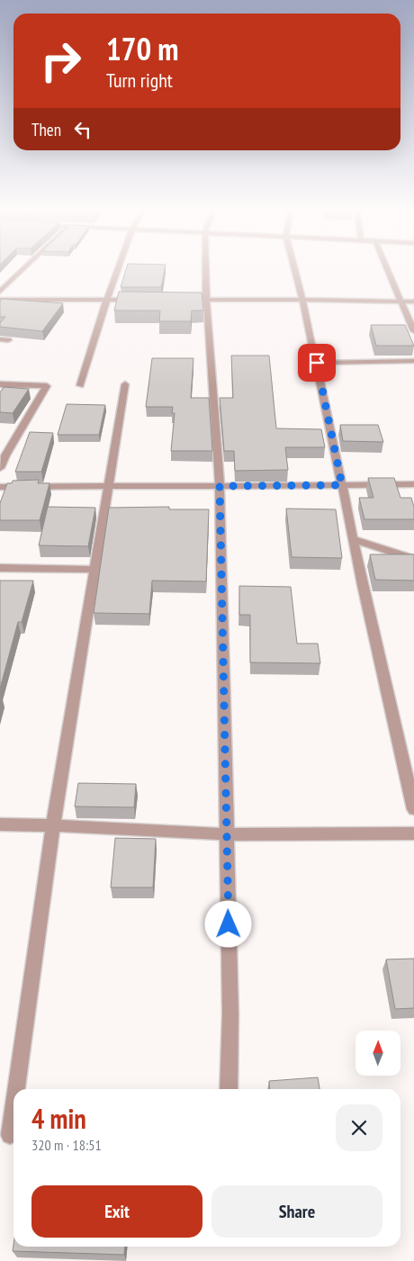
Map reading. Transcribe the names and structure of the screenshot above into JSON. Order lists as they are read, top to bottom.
{
  "north": "top",
  "page": {
    "turn": ["170 m", "Turn right"],
    "then": "Then",
    "heading": ["4 min", "320 m · 18:51"],
    "buttons": ["Exit", "Share"]
  }
}
